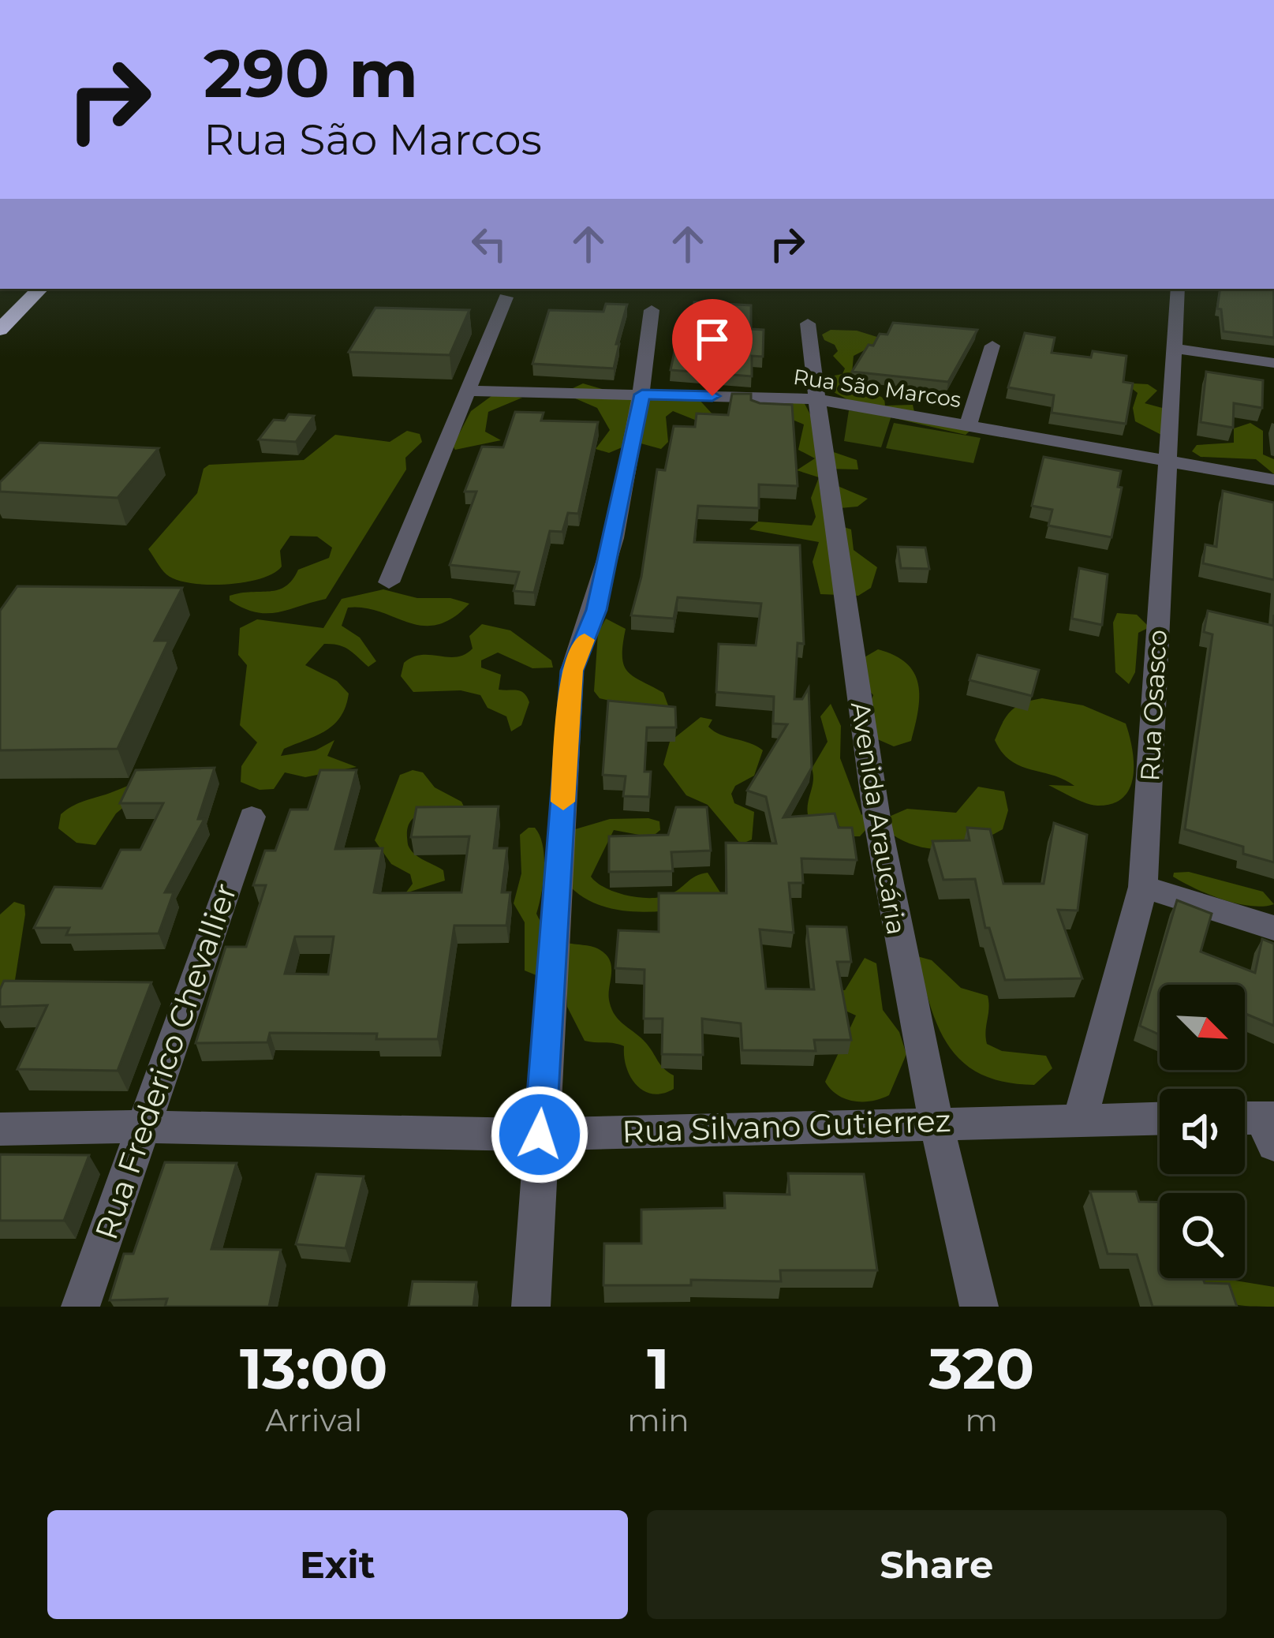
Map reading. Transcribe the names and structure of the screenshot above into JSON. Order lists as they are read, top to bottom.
{
  "streets": {
    "street": [
      "Rua São Marcos",
      "Rua Osasco",
      "Avenida Araucária",
      "Rua Frederico Chevallier",
      "Rua Silvano Gutierrez"
    ]
  },
  "crossings": [
    ["Rua São Marcos", "Rua Osasco"],
    ["Rua São Marcos", "Avenida Araucária"],
    ["Rua Osasco", "Rua Silvano Gutierrez"],
    ["Avenida Araucária", "Rua Silvano Gutierrez"],
    ["Rua Frederico Chevallier", "Rua Silvano Gutierrez"]
  ],
  "north": "bottom right",
  "page": {
    "turn": ["290 m", "Rua São Marcos"],
    "eta": [
      "13:00",
      "Arrival",
      "1",
      "min",
      "320",
      "m"
    ],
    "buttons": ["Exit", "Share"]
  }
}
